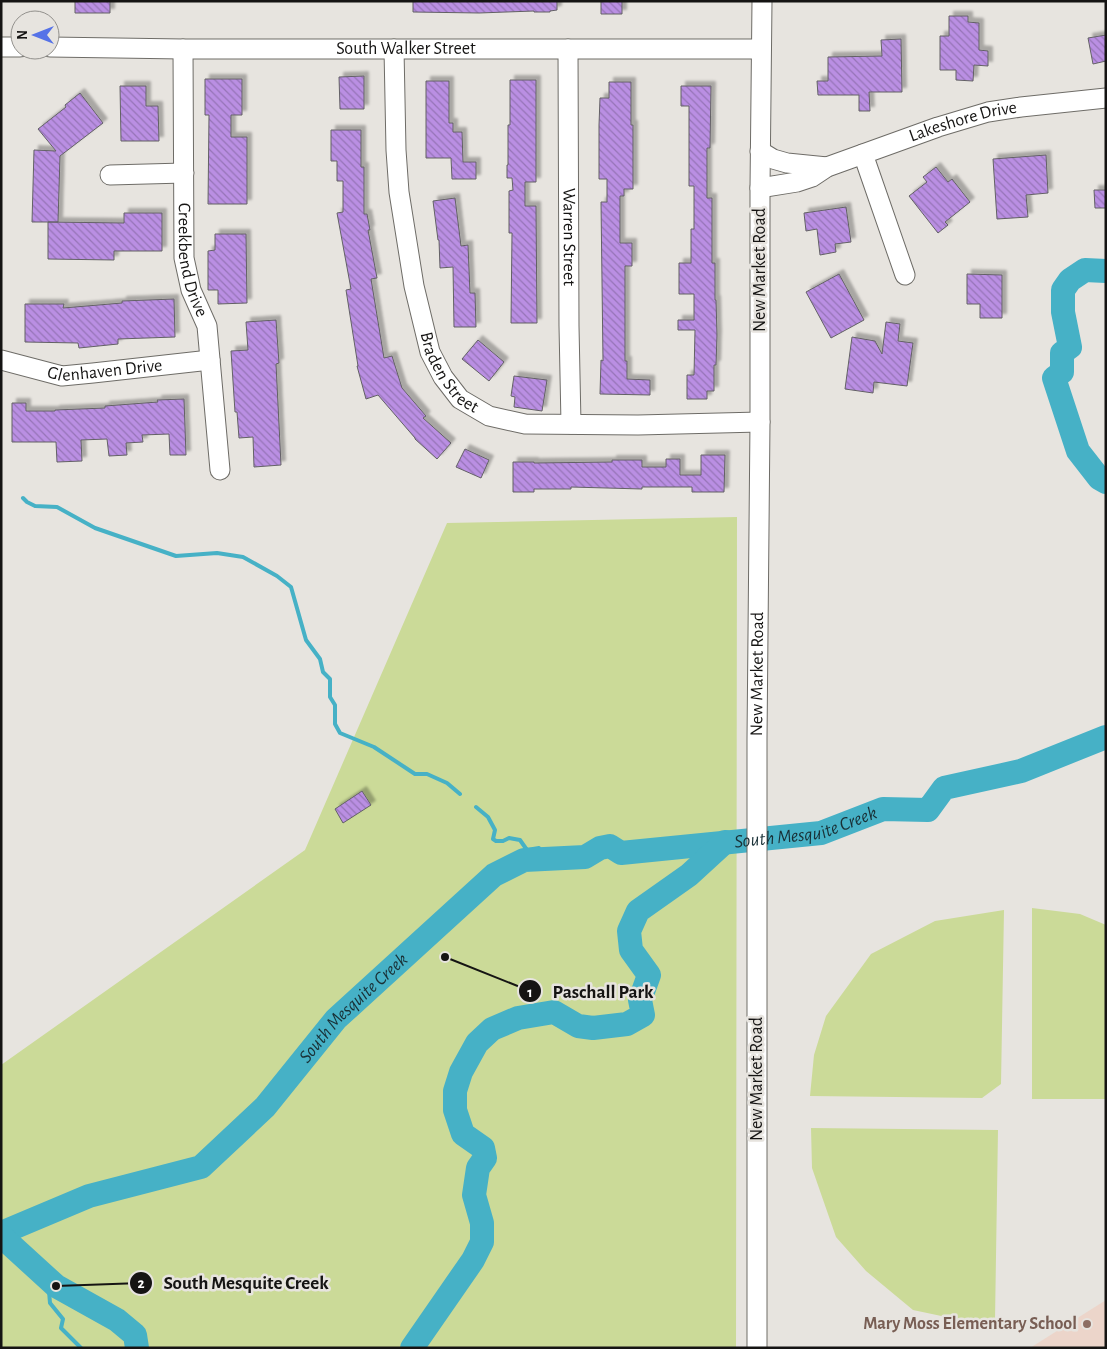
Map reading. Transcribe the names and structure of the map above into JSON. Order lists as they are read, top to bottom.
{
  "streets": {
    "street": [
      "South Walker Street",
      "Lakeshore Drive",
      "Warren Street",
      "Creekbend Drive",
      "New Market Road",
      "Glenhaven Drive",
      "Braden Street"
    ]
  },
  "crossings": [
    ["South Walker Street", "Warren Street"],
    ["South Walker Street", "Creekbend Drive"],
    ["South Walker Street", "New Market Road"],
    ["South Walker Street", "Braden Street"],
    ["Lakeshore Drive", "New Market Road"],
    ["Warren Street", "Braden Street"],
    ["Creekbend Drive", "Glenhaven Drive"],
    ["New Market Road", "Braden Street"]
  ],
  "water": ["South Mesquite Creek"],
  "places": ["Paschall Park", "South Mesquite Creek", "Mary Moss Elementary School"],
  "north": "left"
}
